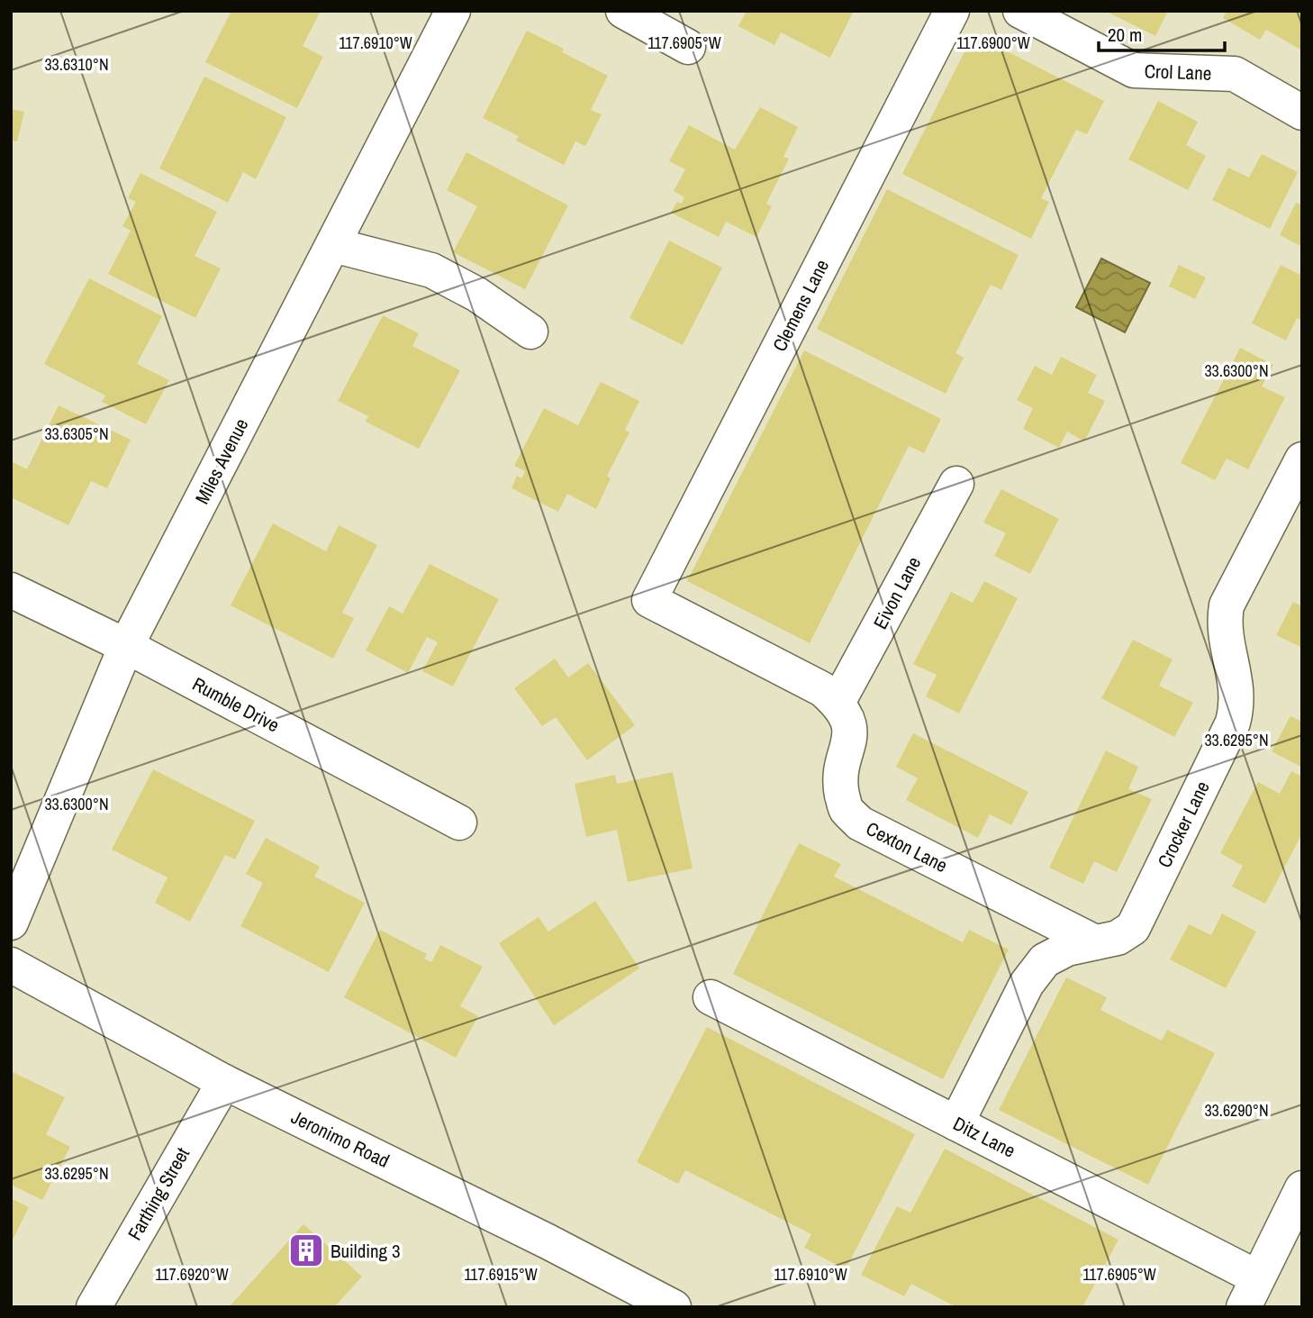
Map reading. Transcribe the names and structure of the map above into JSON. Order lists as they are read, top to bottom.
{
  "streets": {
    "street": [
      "Crol Lane",
      "Clemens Lane",
      "Miles Avenue",
      "Eivon Lane",
      "Rumble Drive",
      "Crocker Lane",
      "Cexton Lane",
      "Ditz Lane",
      "Jeronimo Road",
      "Farthing Street"
    ]
  },
  "crossings": [
    ["Clemens Lane", "Eivon Lane"],
    ["Clemens Lane", "Cexton Lane"],
    ["Miles Avenue", "Rumble Drive"],
    ["Eivon Lane", "Cexton Lane"],
    ["Crocker Lane", "Cexton Lane"],
    ["Crocker Lane", "Ditz Lane"],
    ["Jeronimo Road", "Farthing Street"]
  ],
  "places": {
    "building": ["Building 3"]
  },
  "scale_bar": "20 m",
  "coordinates": [
    "117.6900°W",
    "117.6910°W",
    "117.6905°W",
    "33.6310°N",
    "33.6300°N",
    "33.6305°N",
    "33.6295°N",
    "33.6290°N",
    "117.6920°W",
    "117.6915°W"
  ]
}
